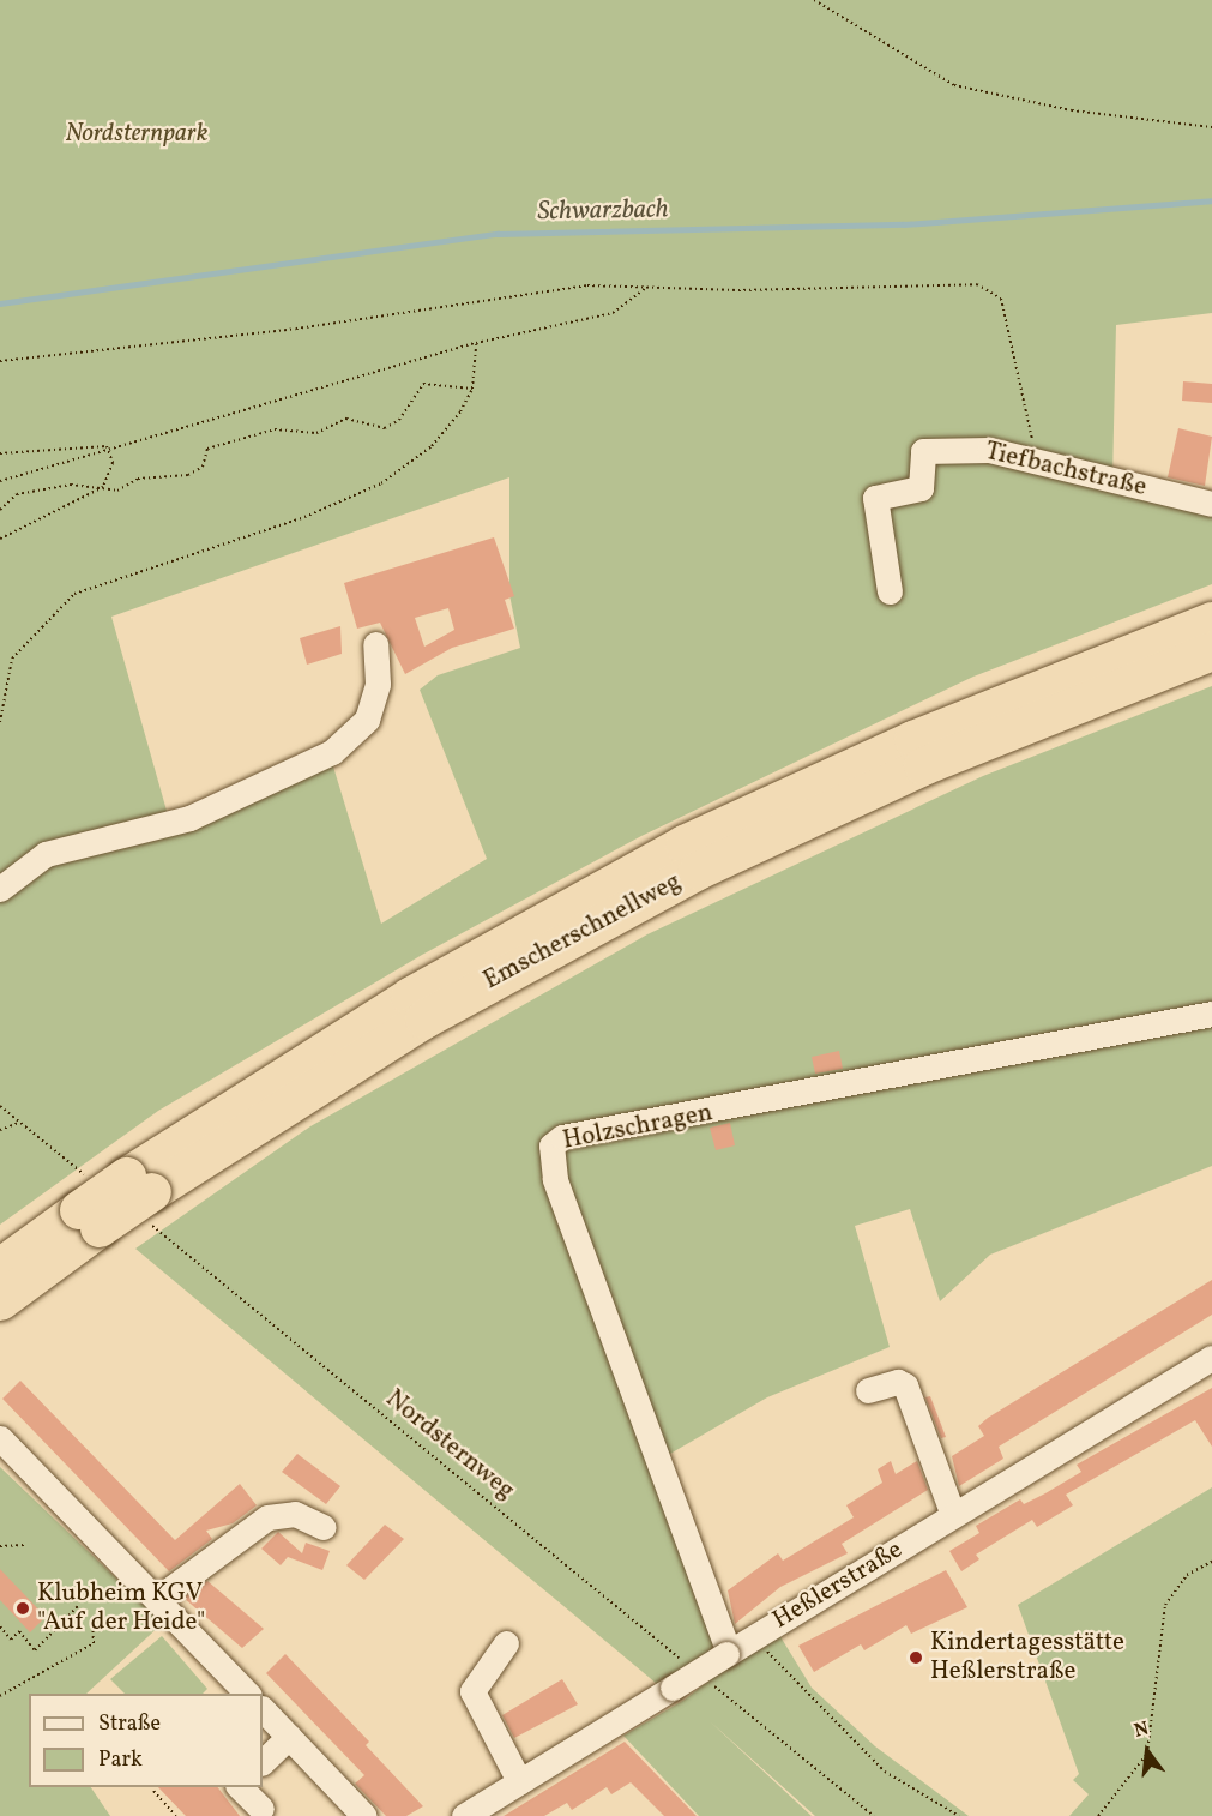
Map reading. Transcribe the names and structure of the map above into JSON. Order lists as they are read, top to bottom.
{
  "streets": {
    "highway": ["Emscherschnellweg"],
    "street": ["Tiefbachstraße", "Holzschragen", "Heßlerstraße"],
    "path": ["Nordsternweg"]
  },
  "crossings": [
    ["Emscherschnellweg", "Nordsternweg"],
    ["Holzschragen", "Heßlerstraße"]
  ],
  "water": ["Schwarzbach"],
  "parks": ["Nordsternpark"],
  "places": ["Klubheim KGV \"Auf der Heide\"", "Kindertagesstätte Heßlerstraße"],
  "legend": ["Straße", "Park"],
  "north": "top"
}
